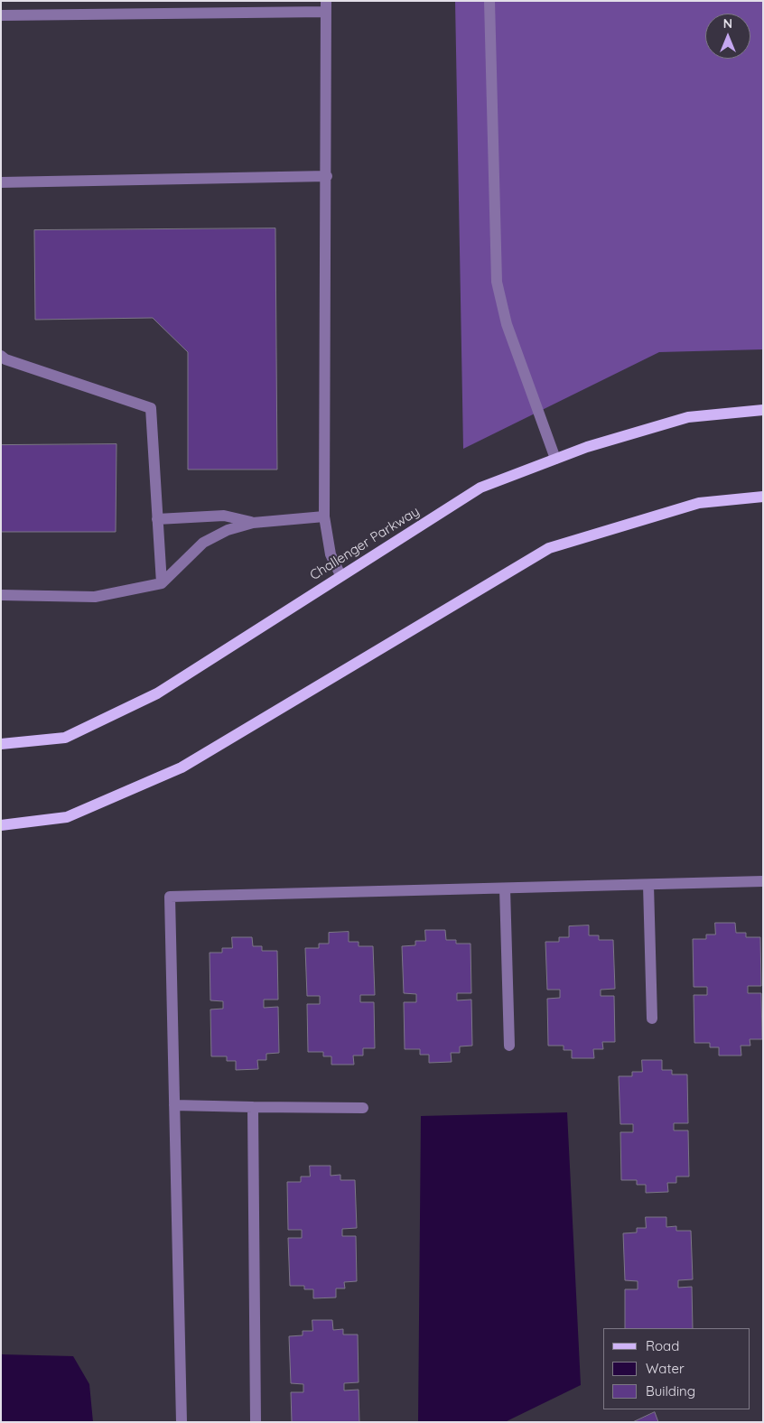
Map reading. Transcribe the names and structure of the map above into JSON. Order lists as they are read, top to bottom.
{
  "streets": {
    "main road": ["Challenger Parkway"]
  },
  "legend": ["Road", "Water", "Building"],
  "north": "top"
}
